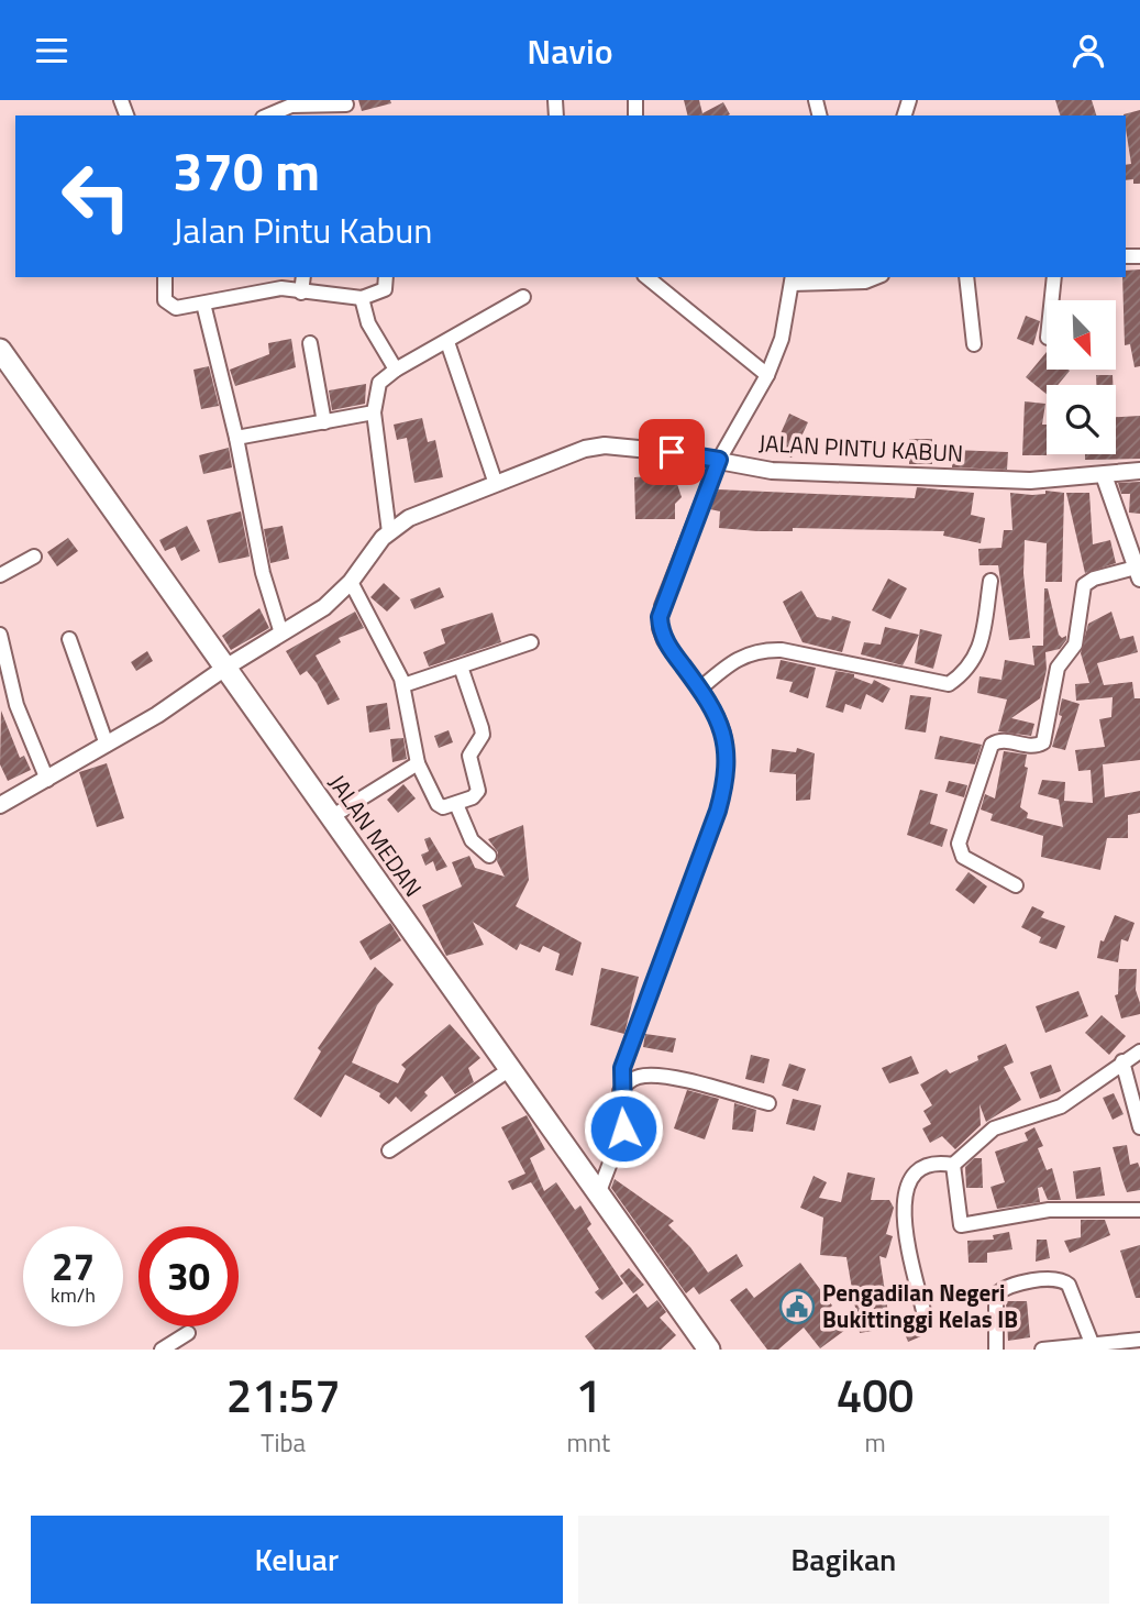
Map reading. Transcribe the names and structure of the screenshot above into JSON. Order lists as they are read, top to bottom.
{
  "streets": {
    "main road": ["JALAN MEDAN"],
    "street": ["JALAN PINTU KABUN"]
  },
  "crossings": [
    ["JALAN PINTU KABUN", "JALAN MEDAN"]
  ],
  "places": {
    "public building": ["Pengadilan Negeri Bukittinggi Kelas IB"]
  },
  "north": "bottom right",
  "page": {
    "header": "Navio",
    "turn": ["370 m", "Jalan Pintu Kabun"],
    "speed": "27 km/h",
    "limit": "30",
    "eta": [
      "21:57",
      "Tiba",
      "1",
      "mnt",
      "400",
      "m"
    ],
    "buttons": ["Keluar", "Bagikan"]
  }
}
